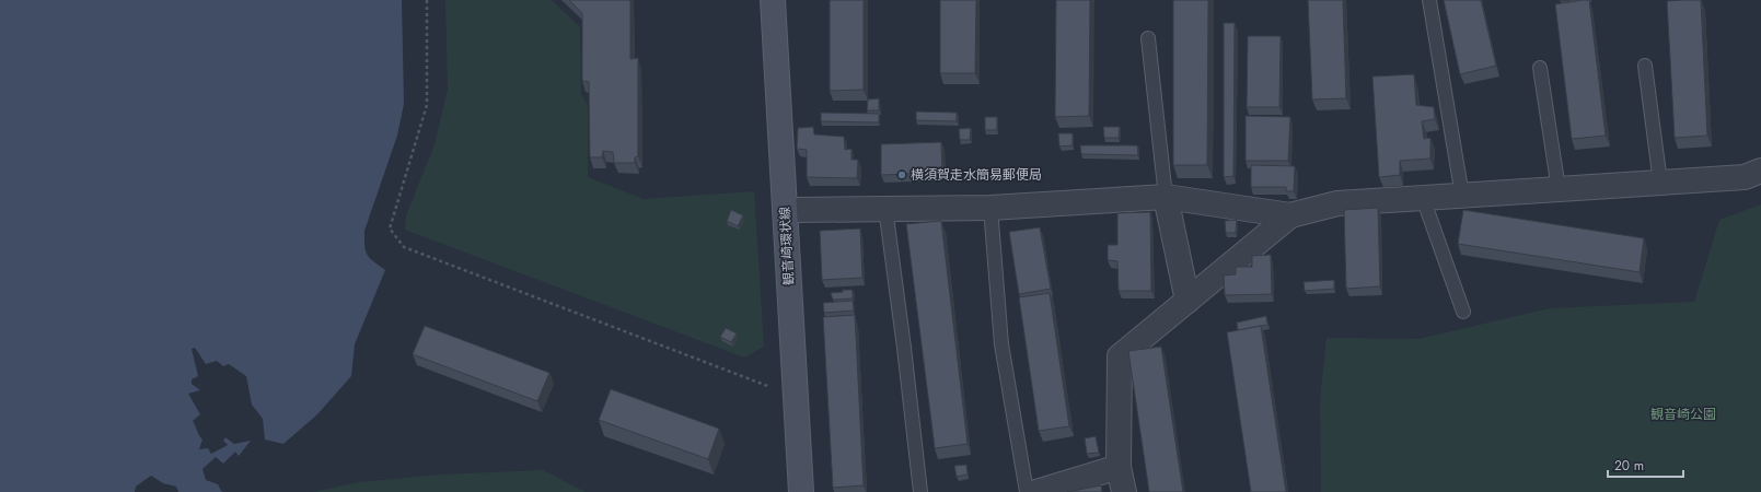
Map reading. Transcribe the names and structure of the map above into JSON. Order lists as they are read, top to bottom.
{
  "streets": {
    "main road": ["観音崎環状線"]
  },
  "parks": ["観音崎公園"],
  "places": ["横須賀走水簡易郵便局"],
  "scale_bar": "20 m"
}
